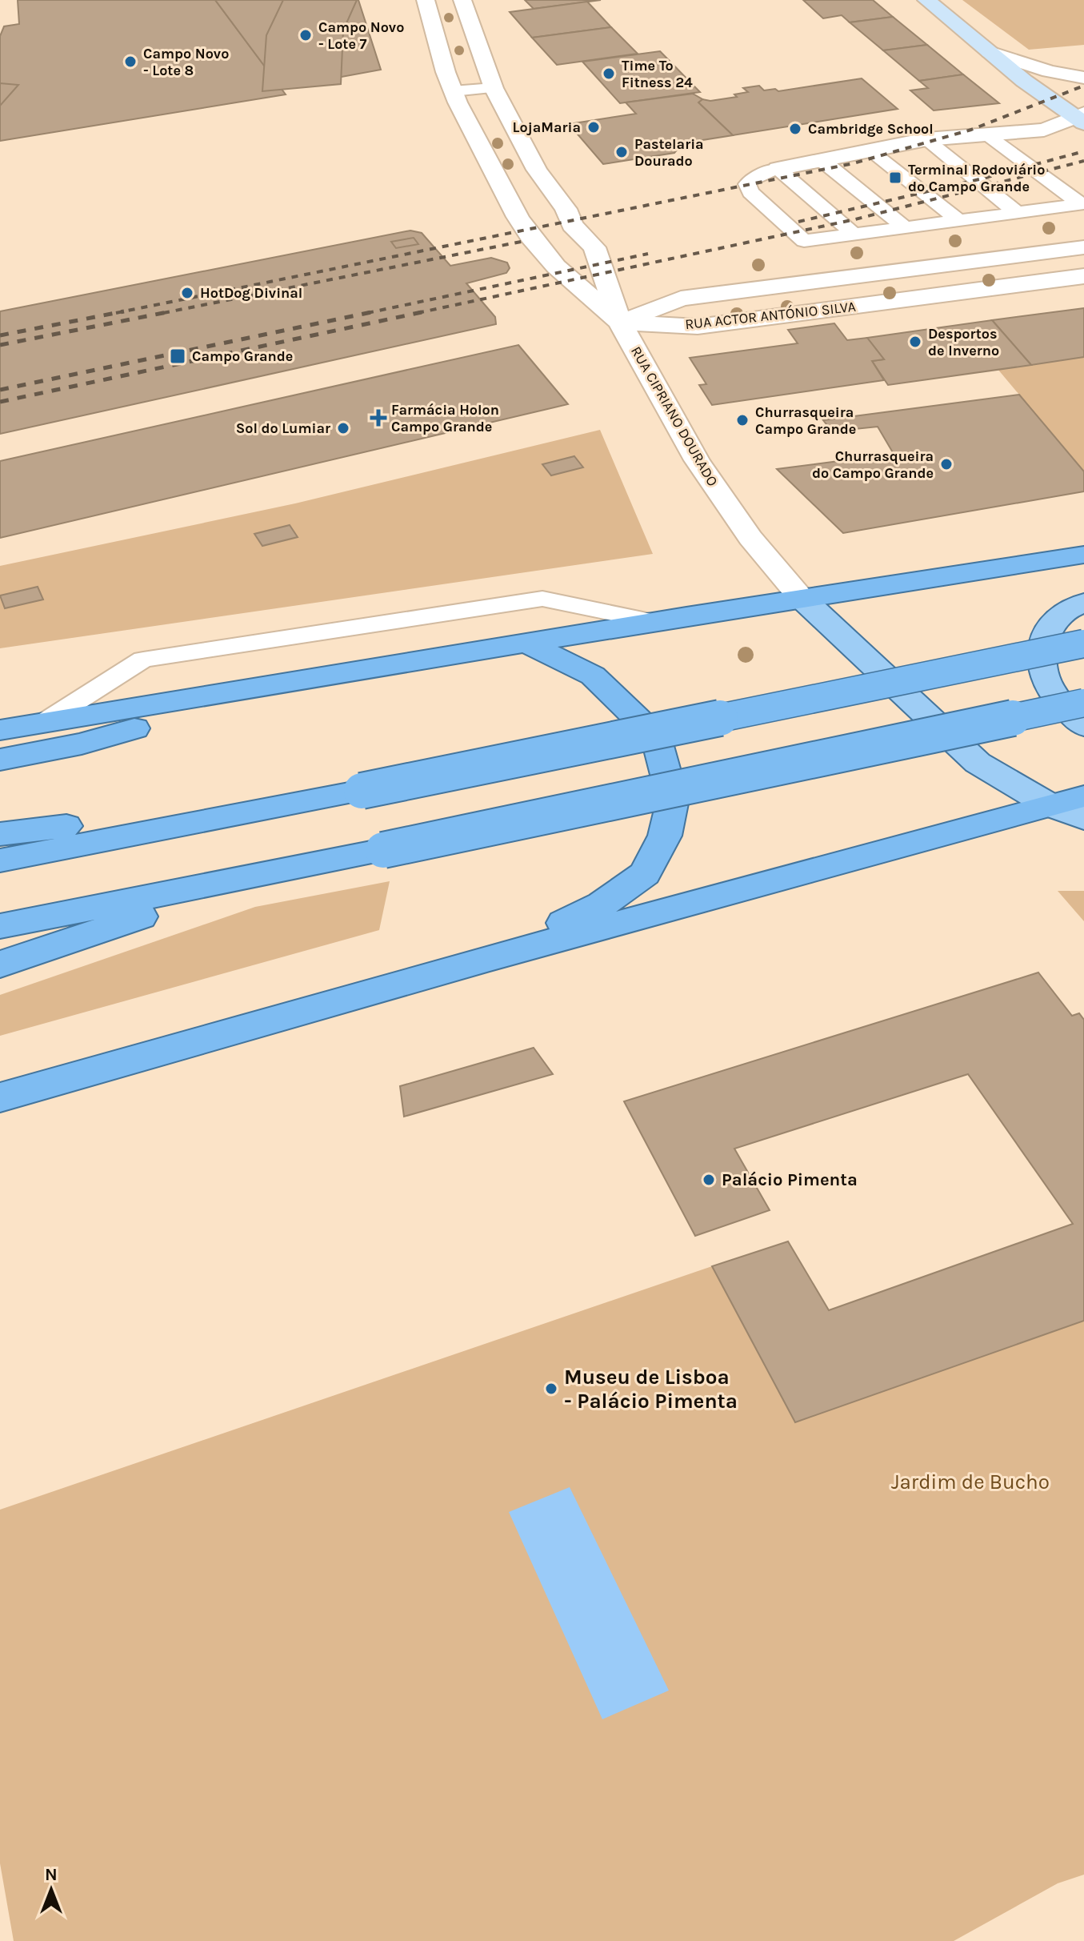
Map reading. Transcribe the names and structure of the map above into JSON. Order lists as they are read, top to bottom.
{
  "streets": {
    "street": ["RUA ACTOR ANTÓNIO SILVA", "RUA CIPRIANO DOURADO"]
  },
  "crossings": [
    ["RUA ACTOR ANTÓNIO SILVA", "RUA CIPRIANO DOURADO"]
  ],
  "parks": ["Jardim de Bucho"],
  "places": {
    "other": [
      "Campo Novo - Lote 7",
      "Campo Novo - Lote 8",
      "Time To Fitness 24",
      "LojaMaria",
      "Cambridge School",
      "Pastelaria Dourado",
      "HotDog Divinal",
      "Desportos de Inverno",
      "Churrasqueira Campo Grande",
      "Sol do Lumiar",
      "Churrasqueira do Campo Grande",
      "Palácio Pimenta",
      "Museu de Lisboa - Palácio Pimenta"
    ],
    "transit": ["Terminal Rodoviário do Campo Grande", "Campo Grande"],
    "health": ["Farmácia Holon Campo Grande"]
  },
  "north": "top"
}
